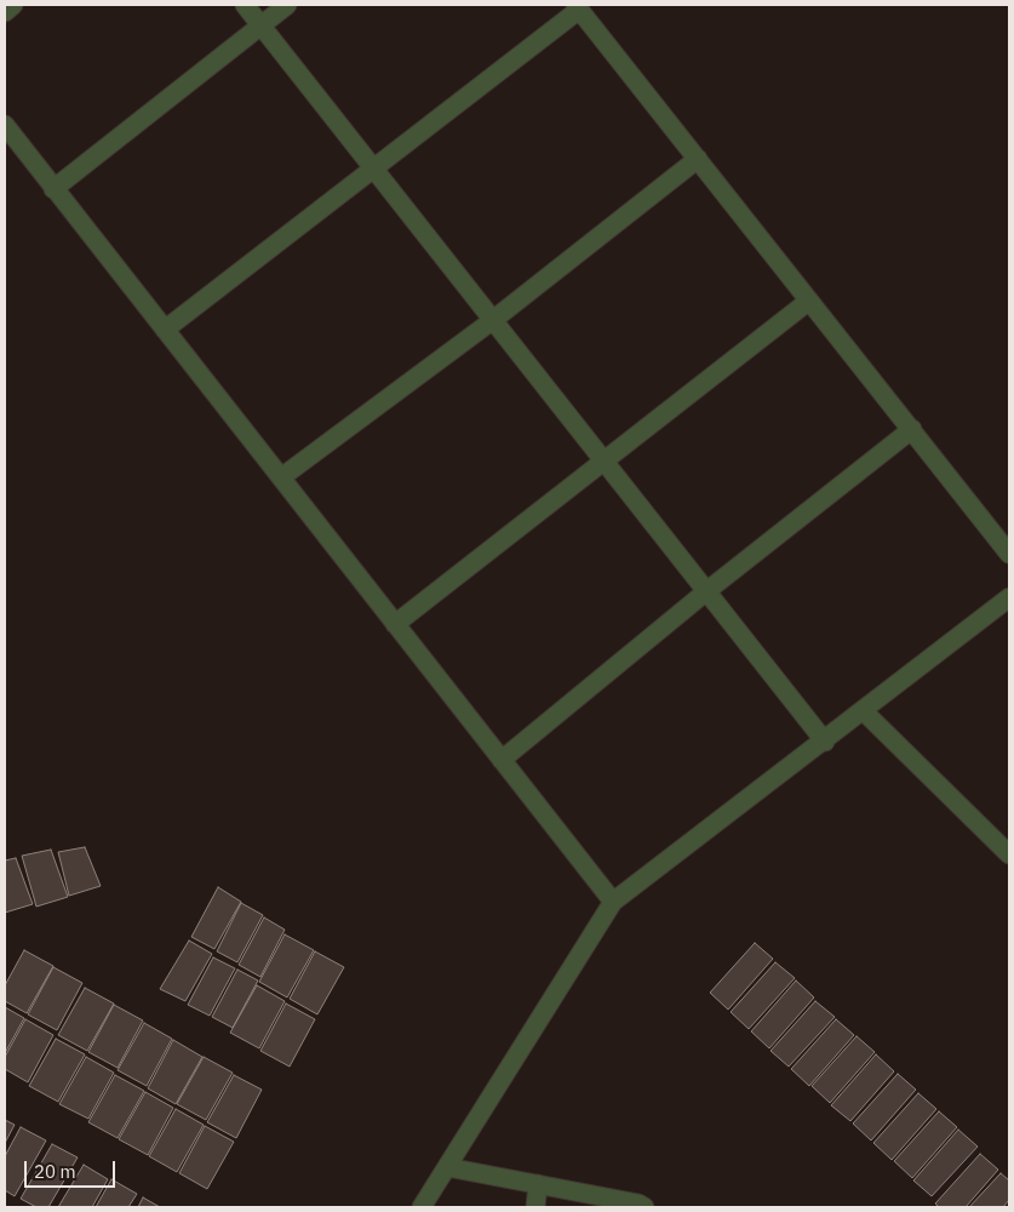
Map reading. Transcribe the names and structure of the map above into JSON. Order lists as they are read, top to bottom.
{
  "scale_bar": "20 m"
}
